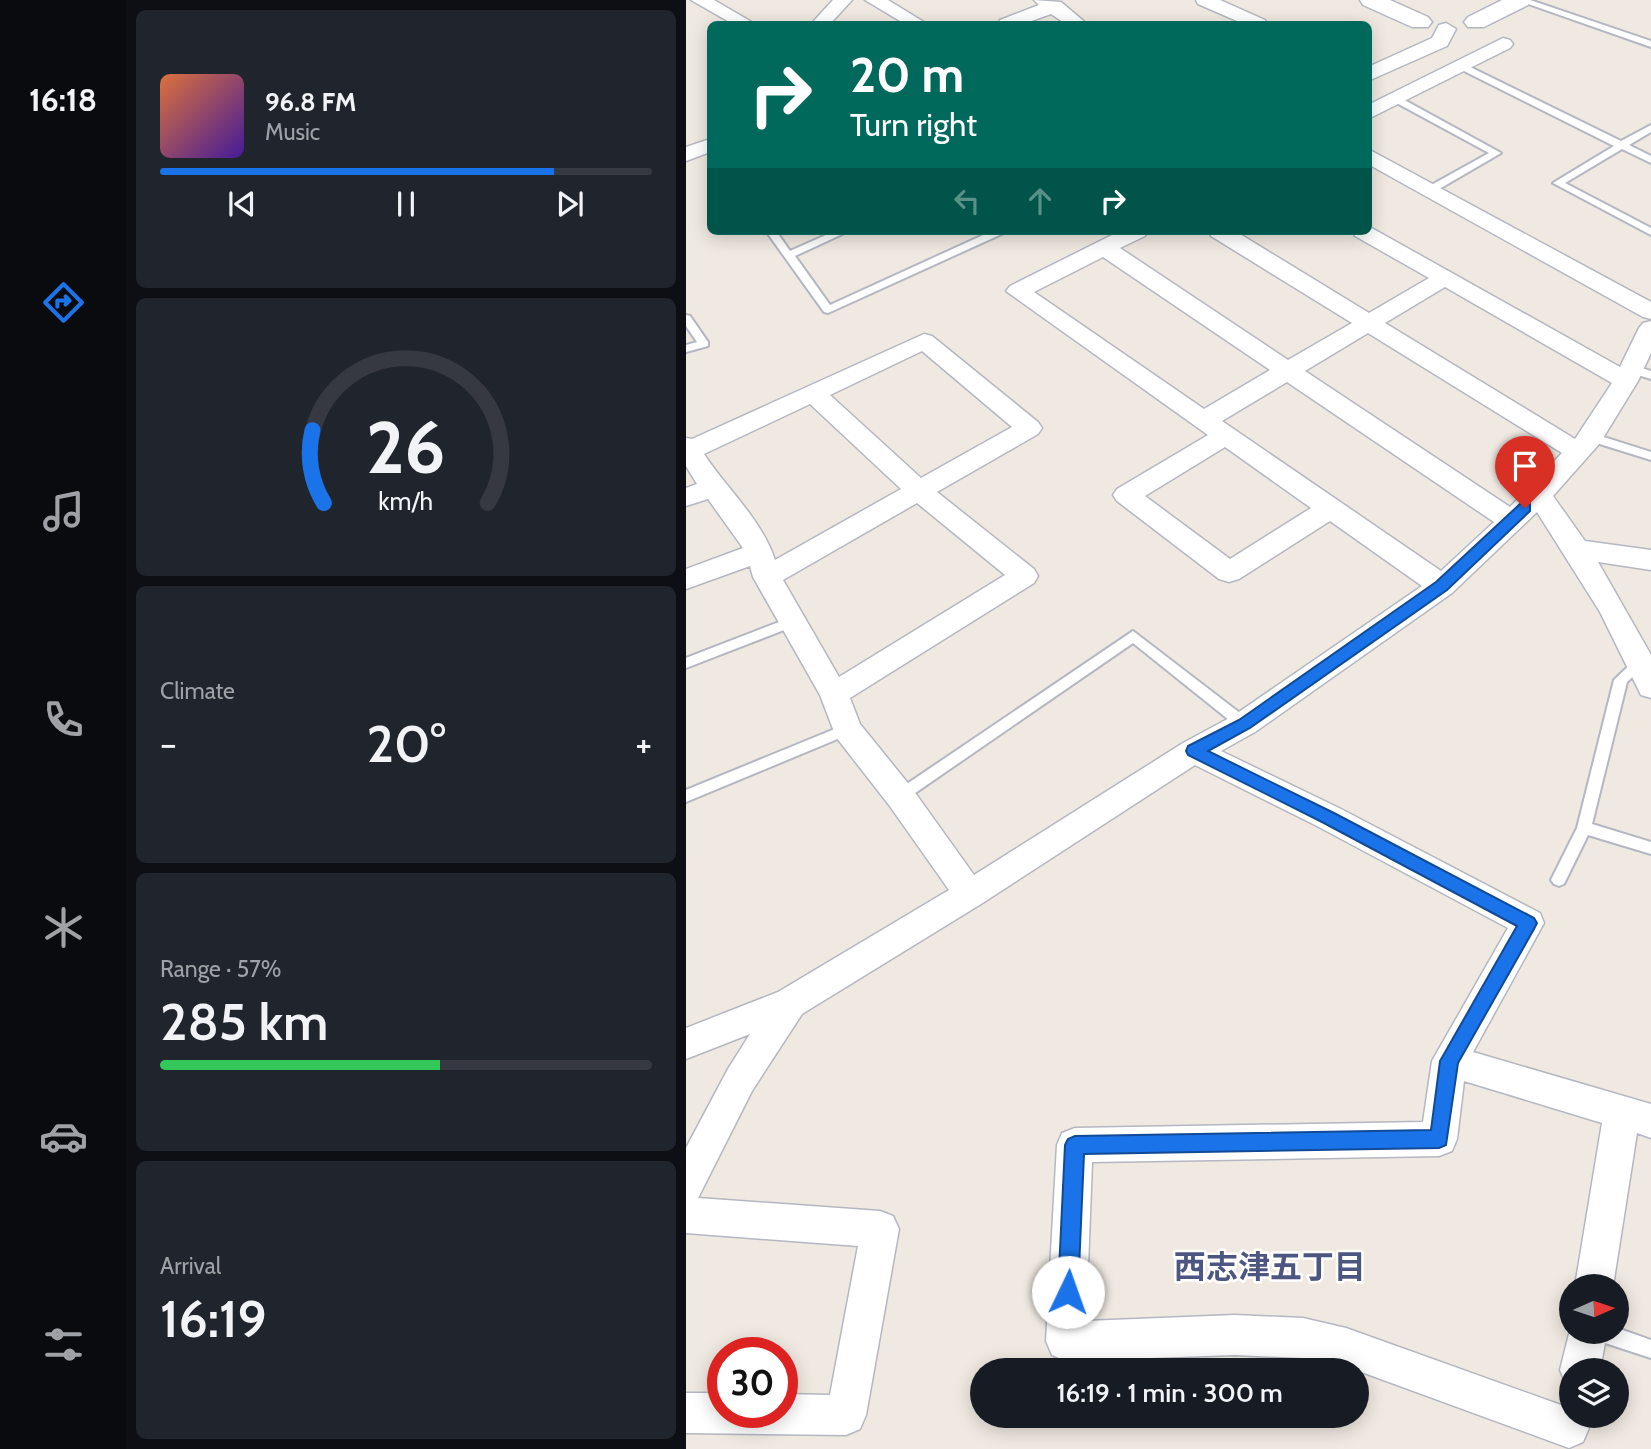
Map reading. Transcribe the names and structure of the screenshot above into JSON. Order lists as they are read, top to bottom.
{
  "districts": ["西志津五丁目"],
  "north": "right",
  "page": {
    "tabs": "16:18",
    "turn": ["20 m", "Turn right"],
    "song": ["96.8 FM", "Music"],
    "tile": [
      "Climate",
      ["Range · 57%", "285 km"],
      ["Arrival", "16:19"]
    ],
    "heat": ["−", "20°", "+"],
    "limit": "30",
    "trip": "16:19 · 1 min · 300 m",
    "gauge": ["26", "km/h"]
  }
}
